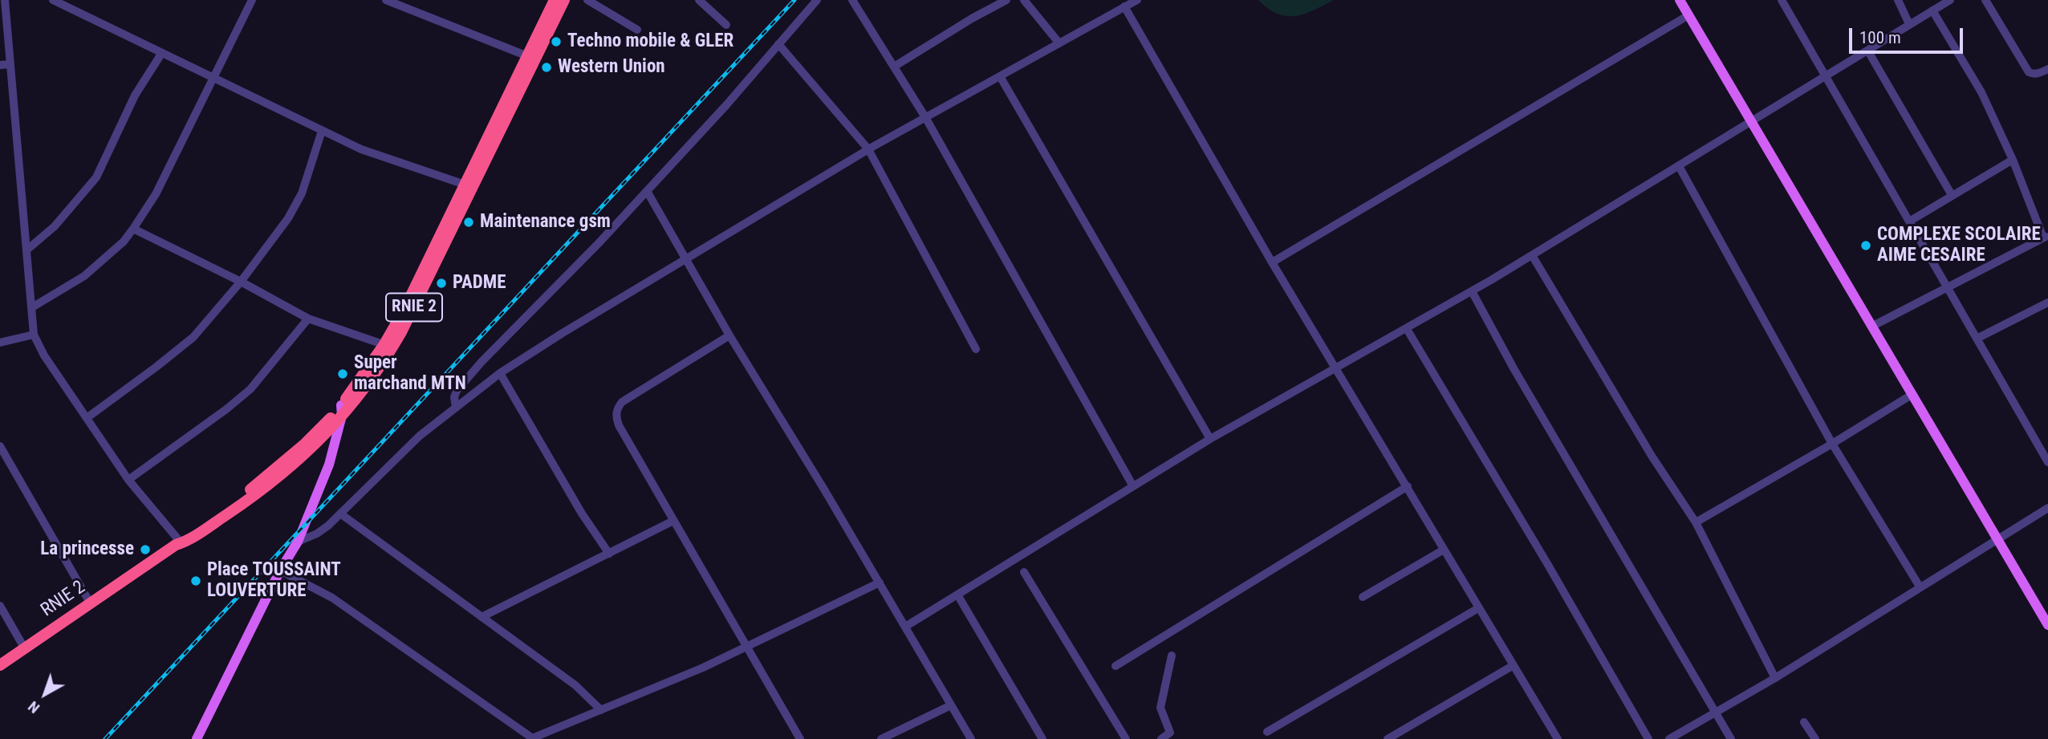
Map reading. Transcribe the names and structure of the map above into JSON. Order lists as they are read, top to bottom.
{
  "streets": {
    "highway": ["RNIE 2"]
  },
  "places": [
    "Techno mobile & GLER",
    "Western Union",
    "Maintenance gsm",
    "COMPLEXE SCOLAIRE AIME CESAIRE",
    "PADME",
    "Super marchand MTN",
    "La princesse",
    "Place TOUSSAINT LOUVERTURE"
  ],
  "scale_bar": "100 m",
  "north": "bottom left"
}
